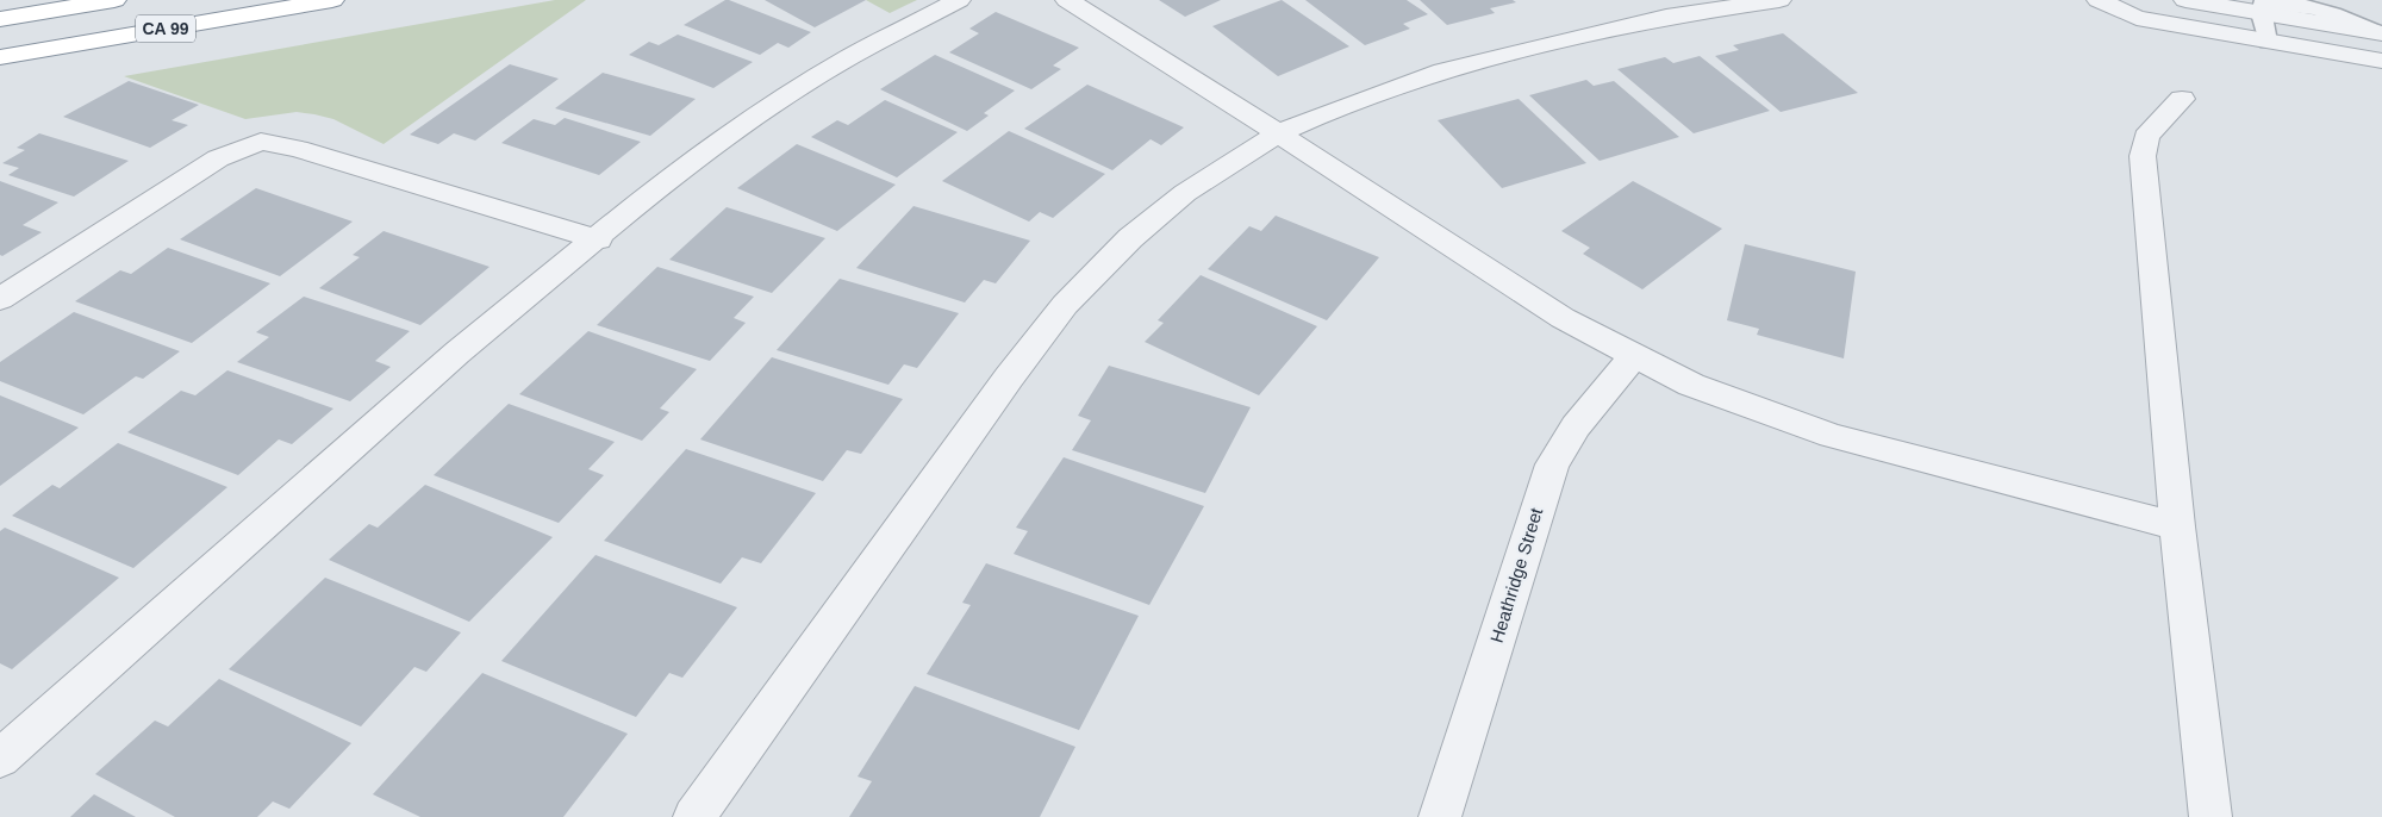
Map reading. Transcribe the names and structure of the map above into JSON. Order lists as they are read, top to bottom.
{
  "streets": {
    "highway": ["CA 99"],
    "street": ["Heathridge Street"]
  }
}
